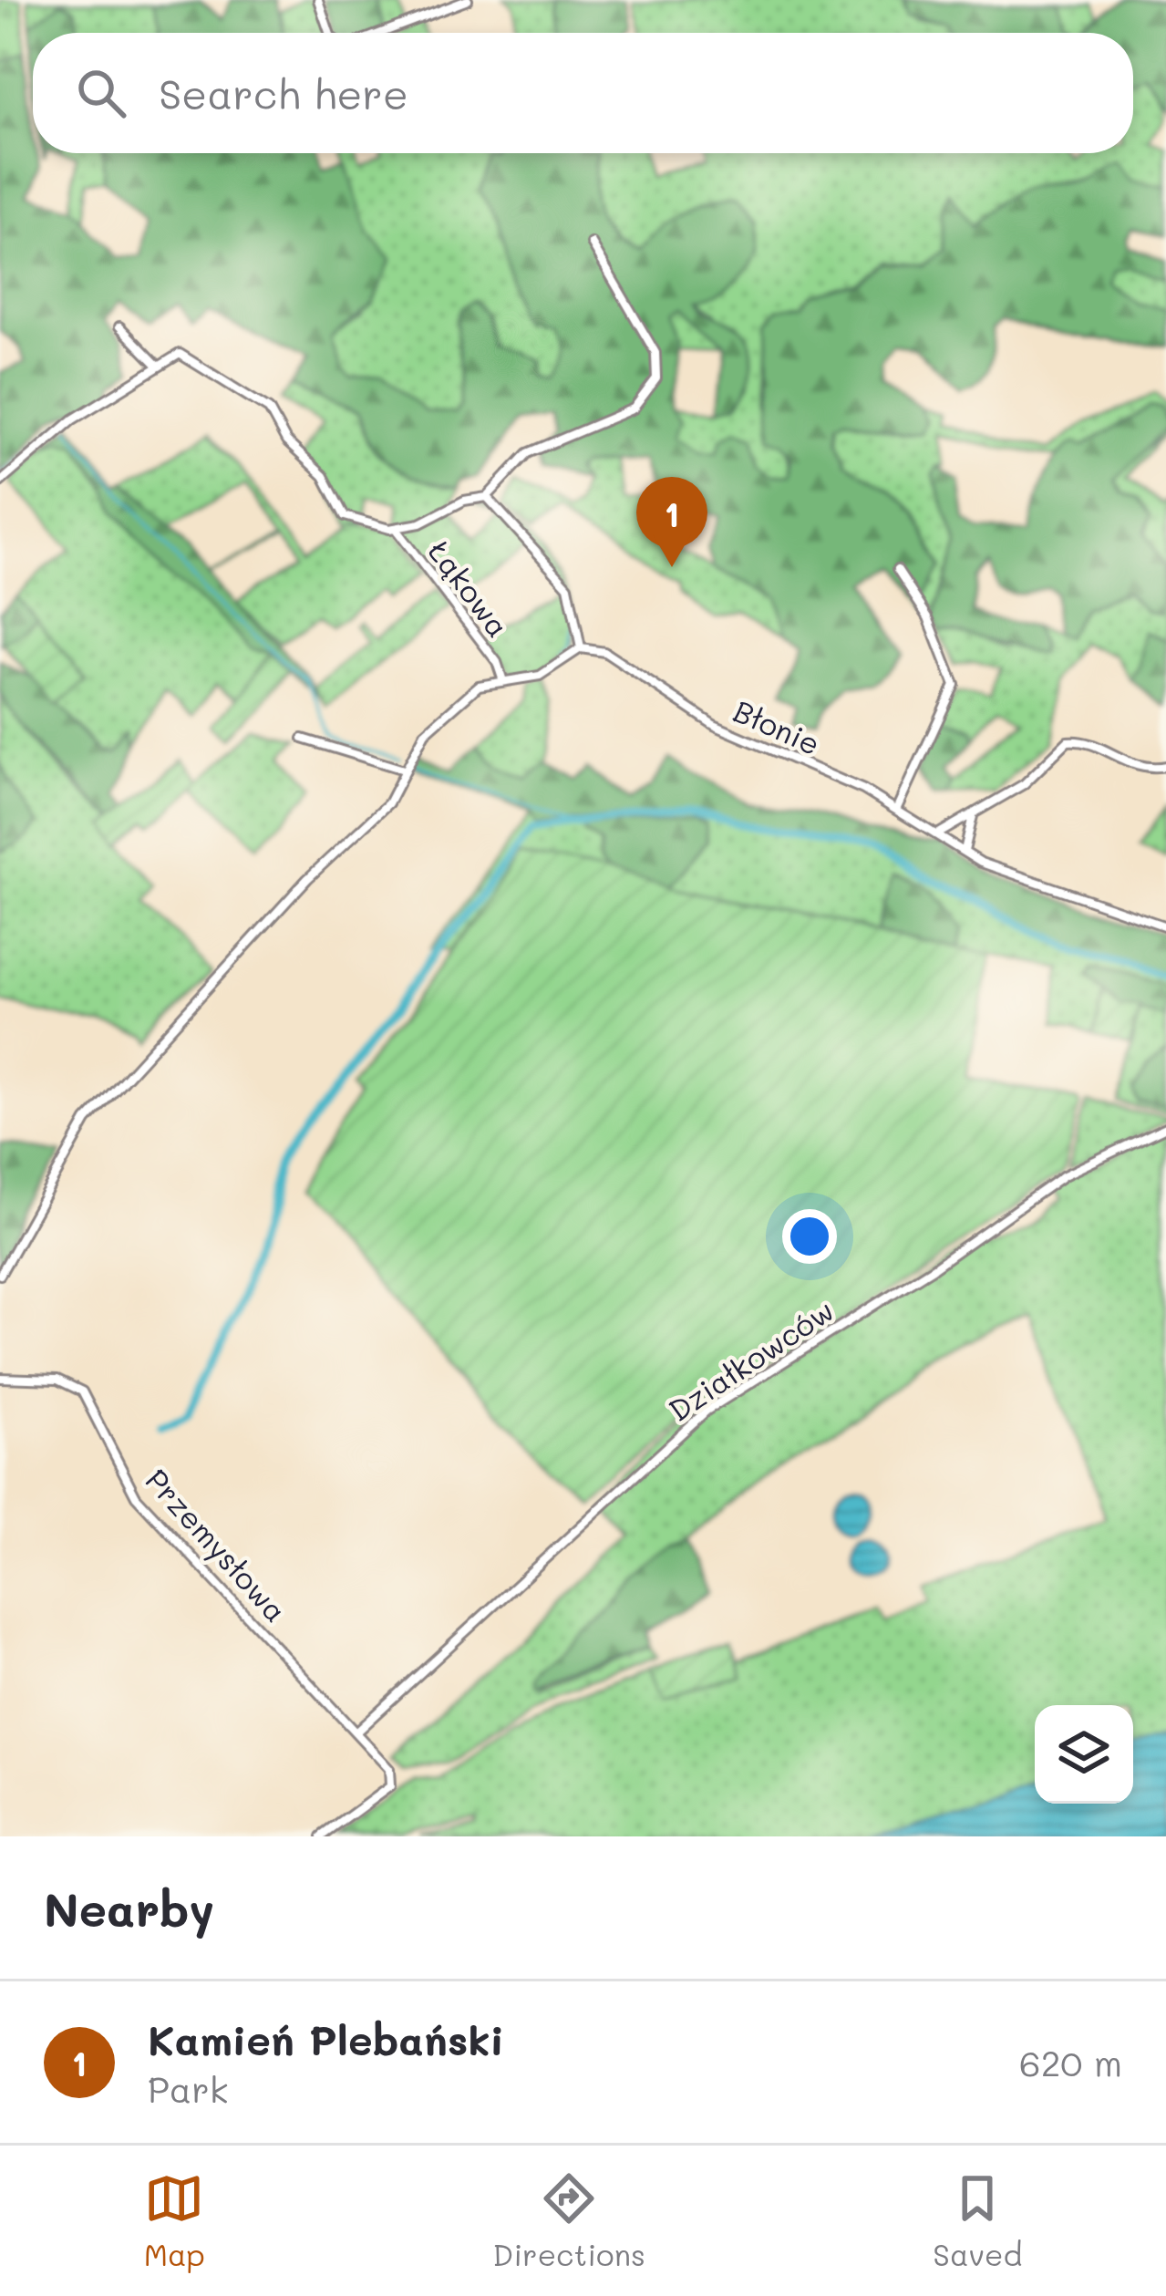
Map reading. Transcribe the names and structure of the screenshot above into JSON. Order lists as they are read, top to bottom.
{
  "streets": {
    "street": [
      "Łąkowa",
      "Błonie",
      "Działkowców",
      "Przemysłowa"
    ]
  },
  "crossings": [
    ["Działkowców", "Przemysłowa"]
  ],
  "page": {
    "search": "Search here",
    "pins": "1",
    "heading": "Nearby",
    "list": [
      {
        "mark": "1",
        "name": "Kamień Plebański",
        "note": "Park",
        "value": "620 m"
      }
    ],
    "nav": ["Map", "Directions", "Saved"]
  }
}
